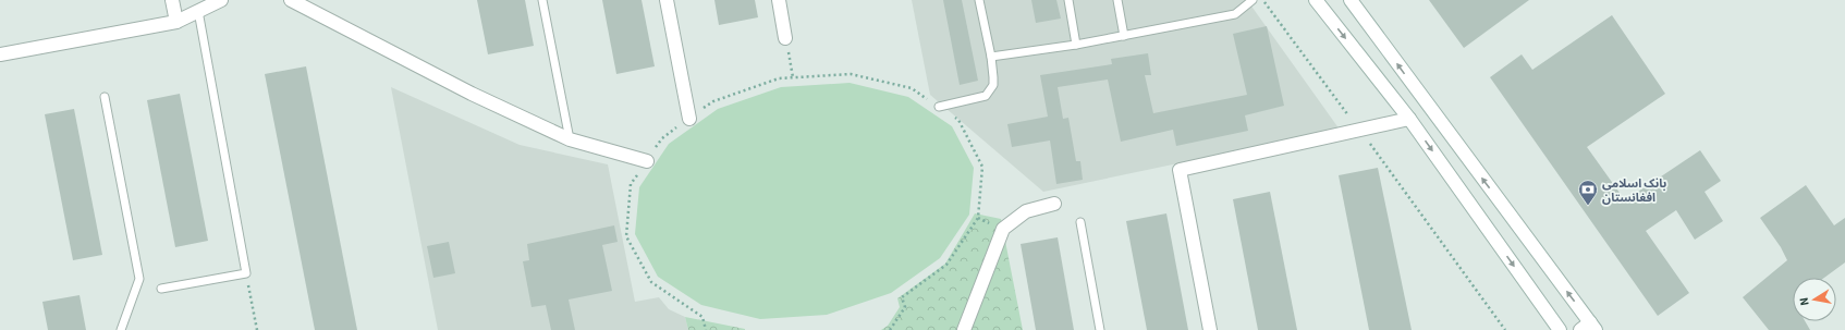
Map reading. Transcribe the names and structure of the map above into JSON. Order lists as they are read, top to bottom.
{
  "places": {
    "bank": ["بانک اسلامی افغانستان"]
  },
  "north": "left"
}
